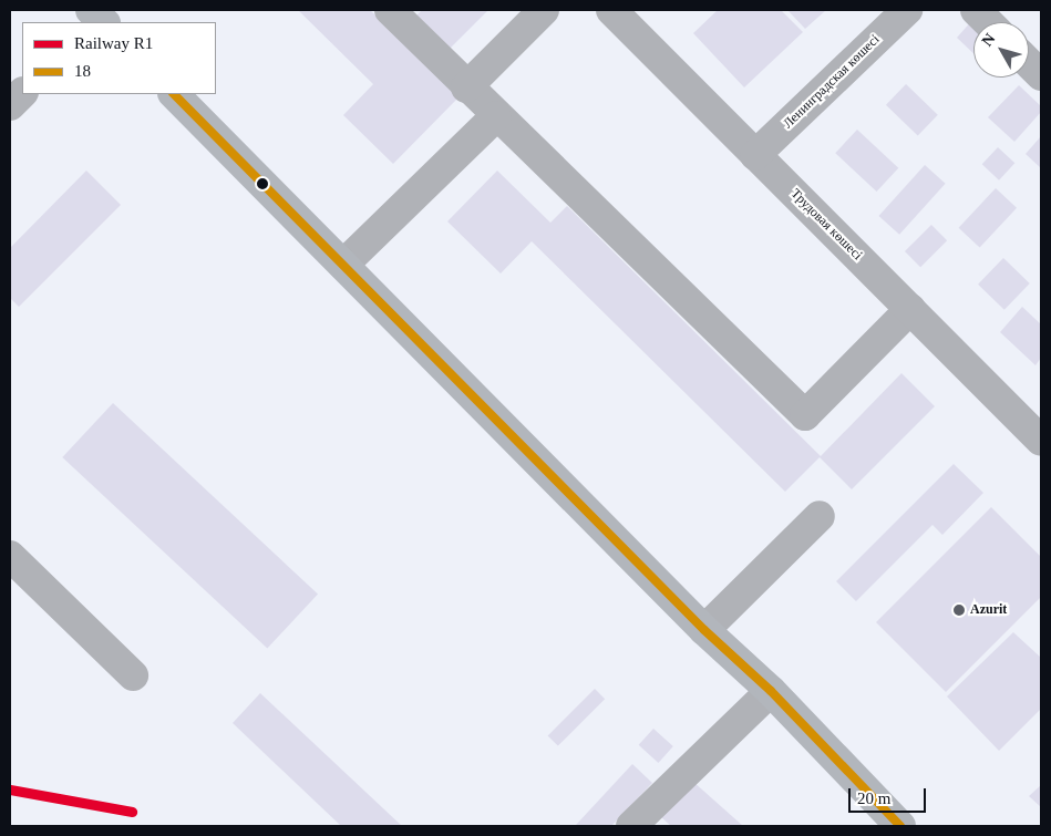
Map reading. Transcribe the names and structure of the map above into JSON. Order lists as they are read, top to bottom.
{
  "streets": {
    "street": ["Ленинградская көшесі", "Трудовая көшесі"]
  },
  "crossings": [
    ["Ленинградская көшесі", "Трудовая көшесі"]
  ],
  "places": ["Azurit"],
  "lines": ["transit line 18", "rail line R1"],
  "legend": ["Railway R1", "18"],
  "scale_bar": "20 m",
  "north": "top left"
}
